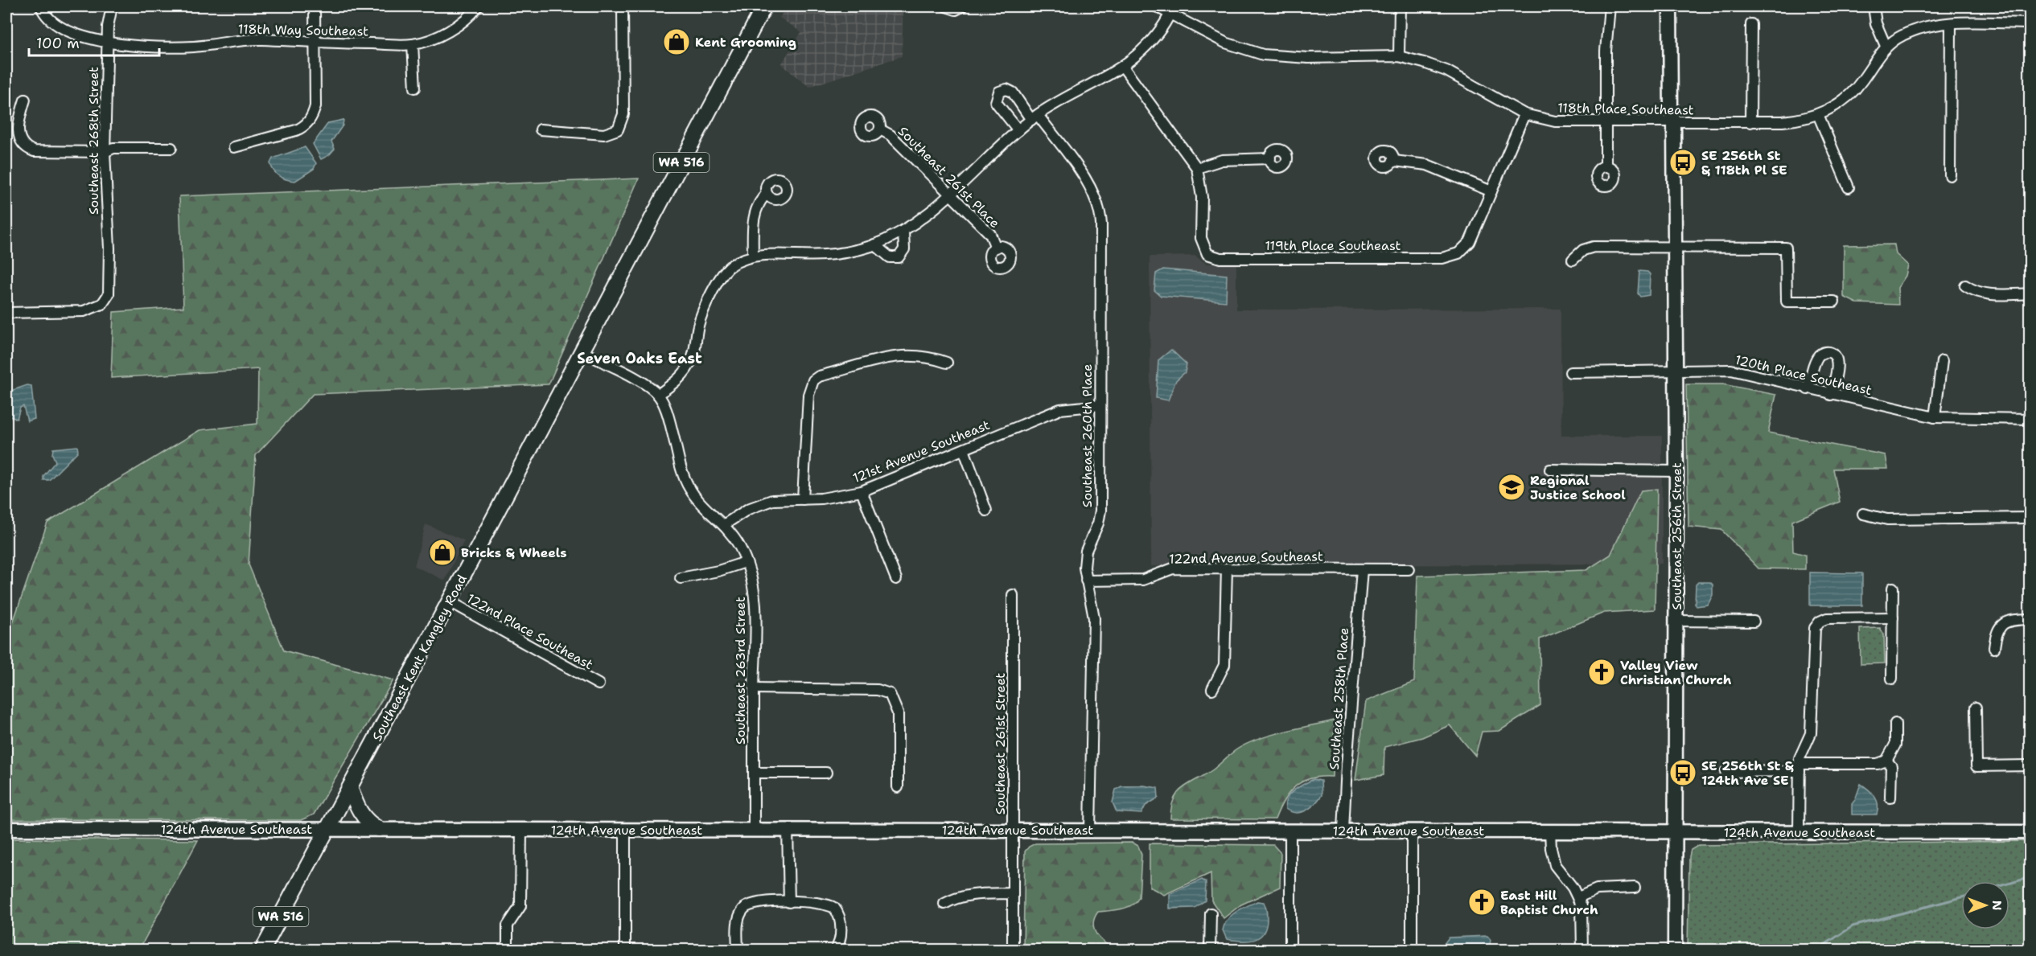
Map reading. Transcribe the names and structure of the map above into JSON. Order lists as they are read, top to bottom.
{
  "streets": {
    "main road": ["WA 516", "Southeast Kent Kangley Road"],
    "street": [
      "118th Way Southeast",
      "118th Place Southeast",
      "Southeast 268th Street",
      "Southeast 261st Place",
      "119th Place Southeast",
      "120th Place Southeast",
      "Southeast 260th Place",
      "121st Avenue Southeast",
      "Southeast 256th Street",
      "122nd Avenue Southeast",
      "122nd Place Southeast",
      "Southeast 263rd Street",
      "Southeast 258th Place",
      "Southeast 261st Street",
      "124th Avenue Southeast"
    ]
  },
  "crossings": [
    ["118th Way Southeast", "Southeast 268th Street"],
    ["118th Place Southeast", "Southeast 256th Street"],
    ["120th Place Southeast", "Southeast 256th Street"],
    ["Southeast 260th Place", "121st Avenue Southeast"],
    ["Southeast 260th Place", "122nd Avenue Southeast"],
    ["Southeast 260th Place", "124th Avenue Southeast"],
    ["121st Avenue Southeast", "Southeast 263rd Street"],
    ["Southeast 256th Street", "124th Avenue Southeast"],
    ["122nd Avenue Southeast", "Southeast 258th Place"],
    ["122nd Place Southeast", "Southeast Kent Kangley Road"],
    ["Southeast Kent Kangley Road", "124th Avenue Southeast"],
    ["Southeast 263rd Street", "124th Avenue Southeast"],
    ["Southeast 258th Place", "124th Avenue Southeast"],
    ["Southeast 261st Street", "124th Avenue Southeast"]
  ],
  "districts": ["Seven Oaks East"],
  "places": {
    "shop": ["Kent Grooming", "Bricks & Wheels"],
    "bus stop": ["SE 256th St & 118th Pl SE", "SE 256th St & 124th Ave SE"],
    "school or university": ["Regional Justice School"],
    "church": ["Valley View Christian Church", "East Hill Baptist Church"]
  },
  "scale_bar": "100 m",
  "north": "right"
}
